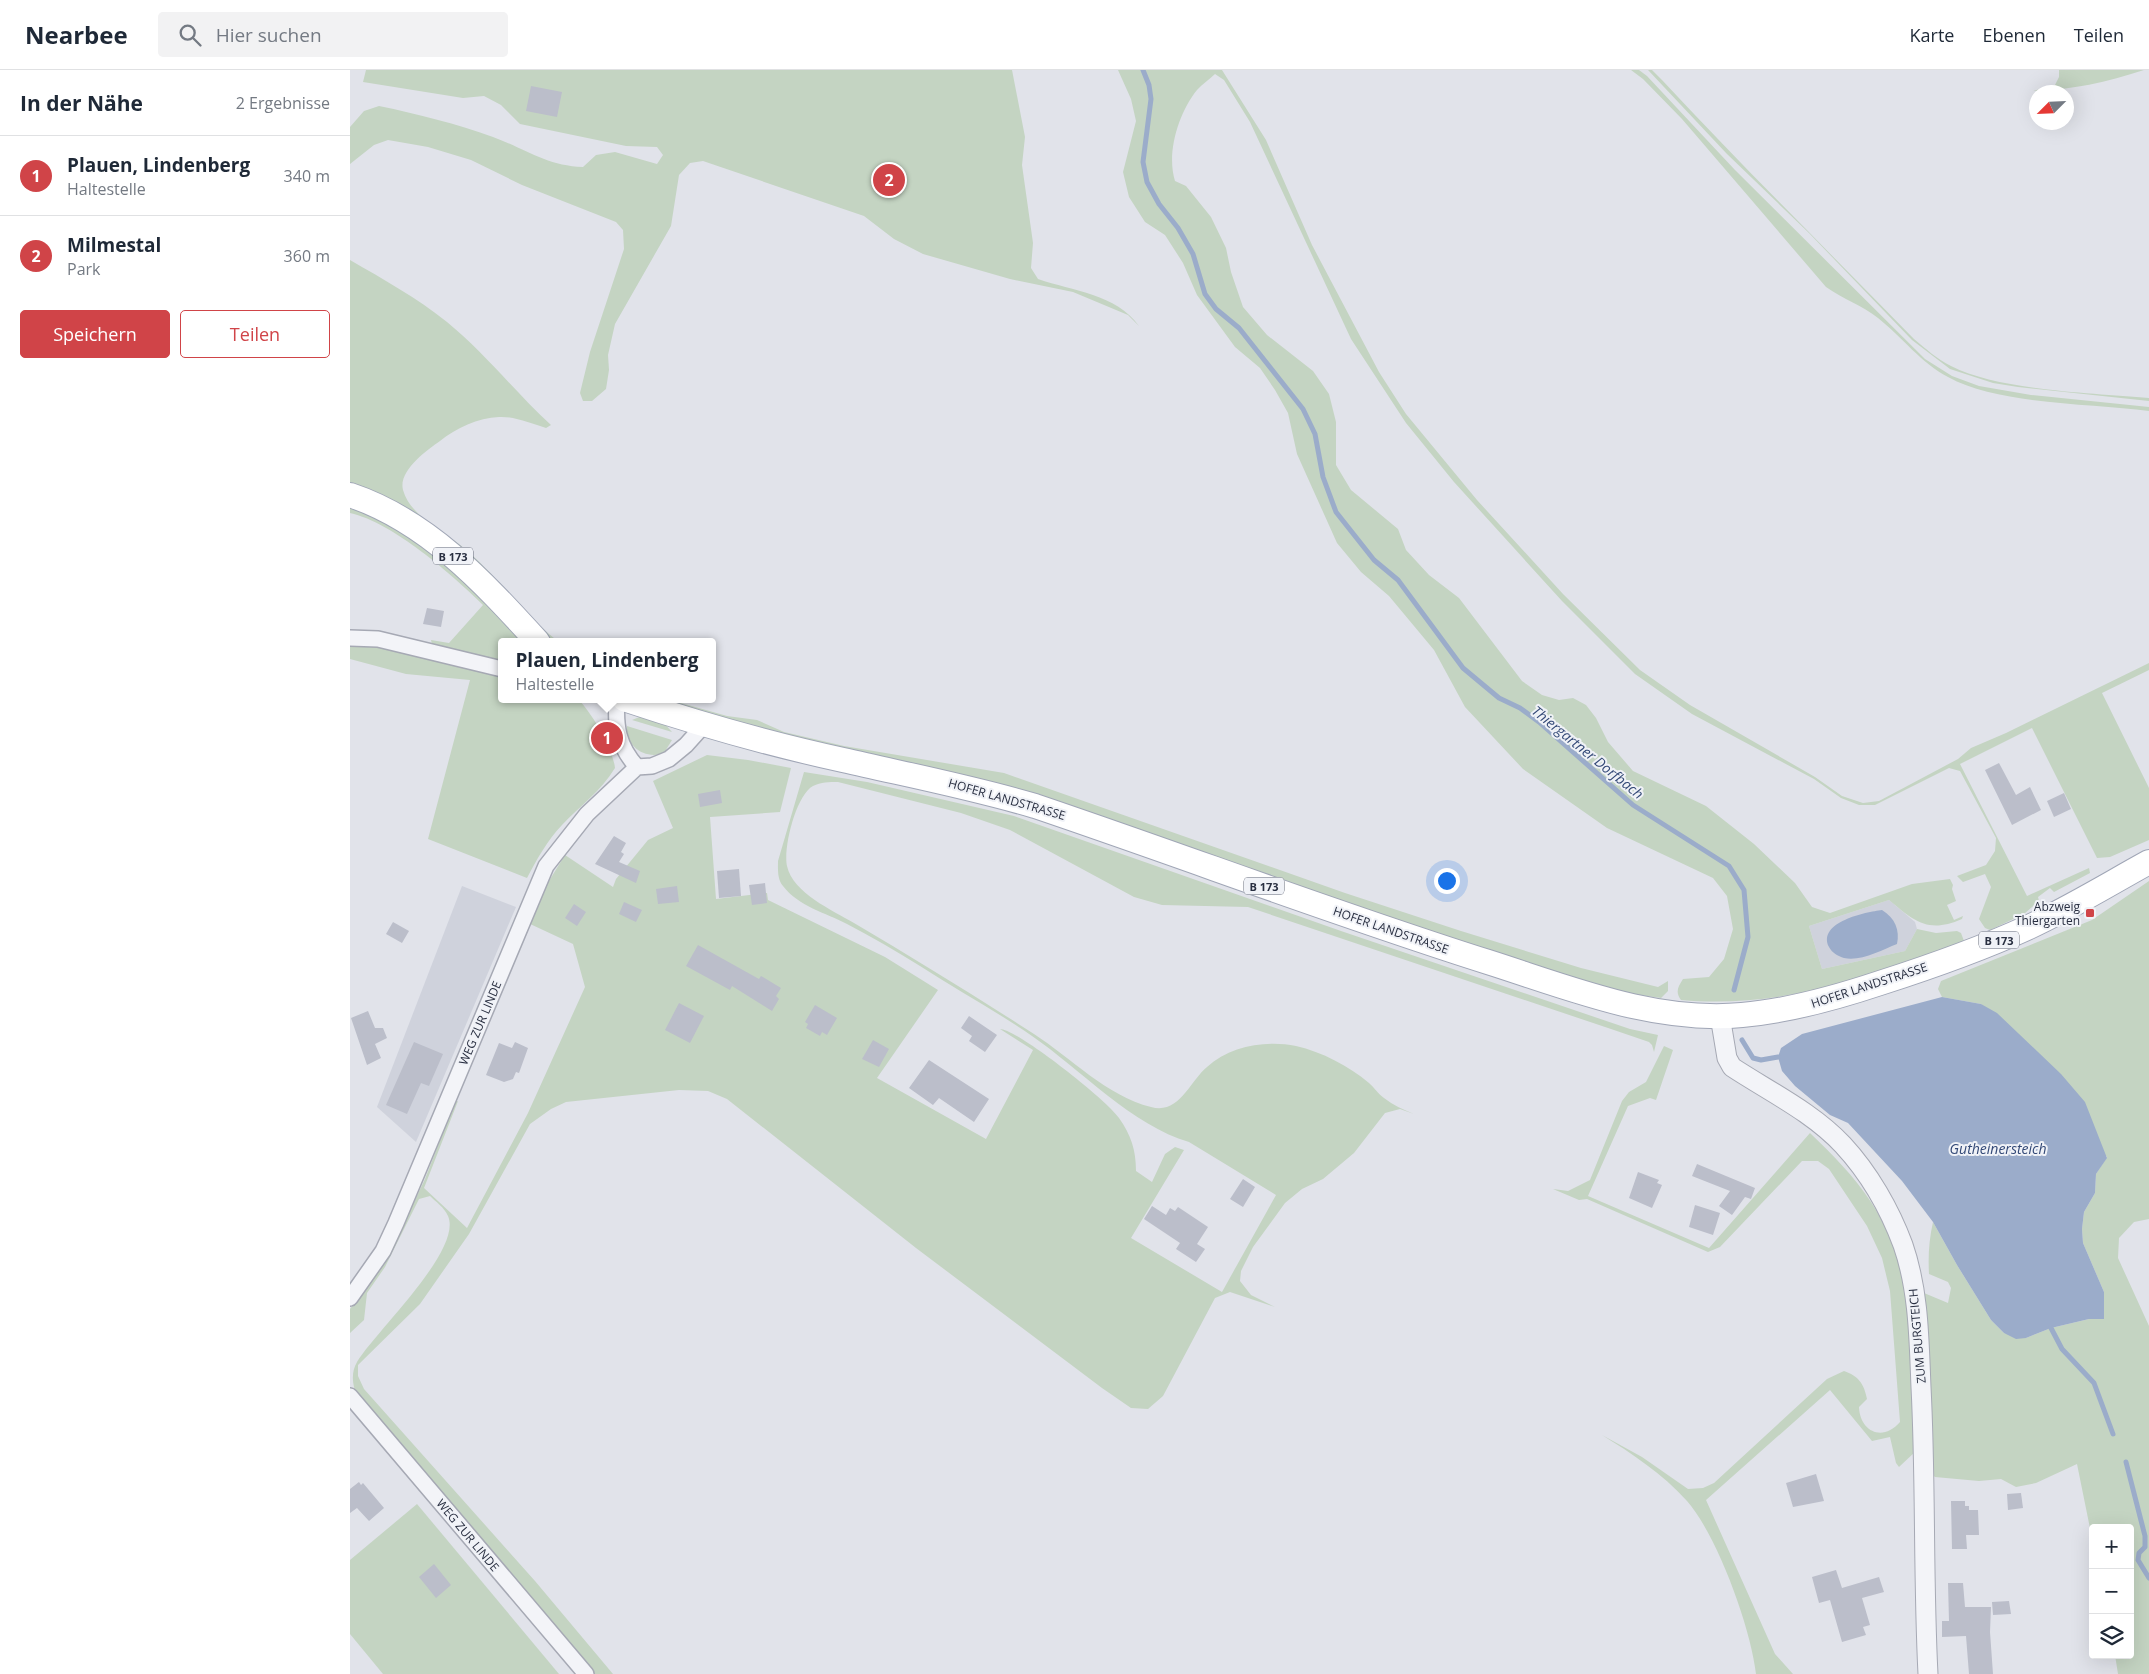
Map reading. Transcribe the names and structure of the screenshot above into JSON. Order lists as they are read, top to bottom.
{
  "streets": {
    "main road": ["B 173", "HOFER LANDSTRASSE"],
    "street": ["WEG ZUR LINDE", "ZUM BURGTEICH"]
  },
  "crossings": [
    ["HOFER LANDSTRASSE", "ZUM BURGTEICH"]
  ],
  "water": ["Thiergartner Dorfbach", "Gutheinersteich"],
  "places": {
    "transit": ["Abzweig Thiergarten"]
  },
  "north": "bottom left",
  "page": {
    "header": "Nearbee",
    "search": "Hier suchen",
    "nav": ["Karte", "Ebenen", "Teilen"],
    "heading": ["In der Nähe", "2 Ergebnisse"],
    "list": [
      {
        "mark": "1",
        "name": "Plauen, Lindenberg",
        "note": "Haltestelle",
        "value": "340 m"
      },
      {
        "mark": "2",
        "name": "Milmestal",
        "note": "Park",
        "value": "360 m"
      }
    ],
    "pins": ["2", "1"],
    "buttons": ["Speichern", "Teilen"],
    "popup": ["Plauen, Lindenberg", "Haltestelle"],
    "map_buttons": ["+", "−"]
  }
}
